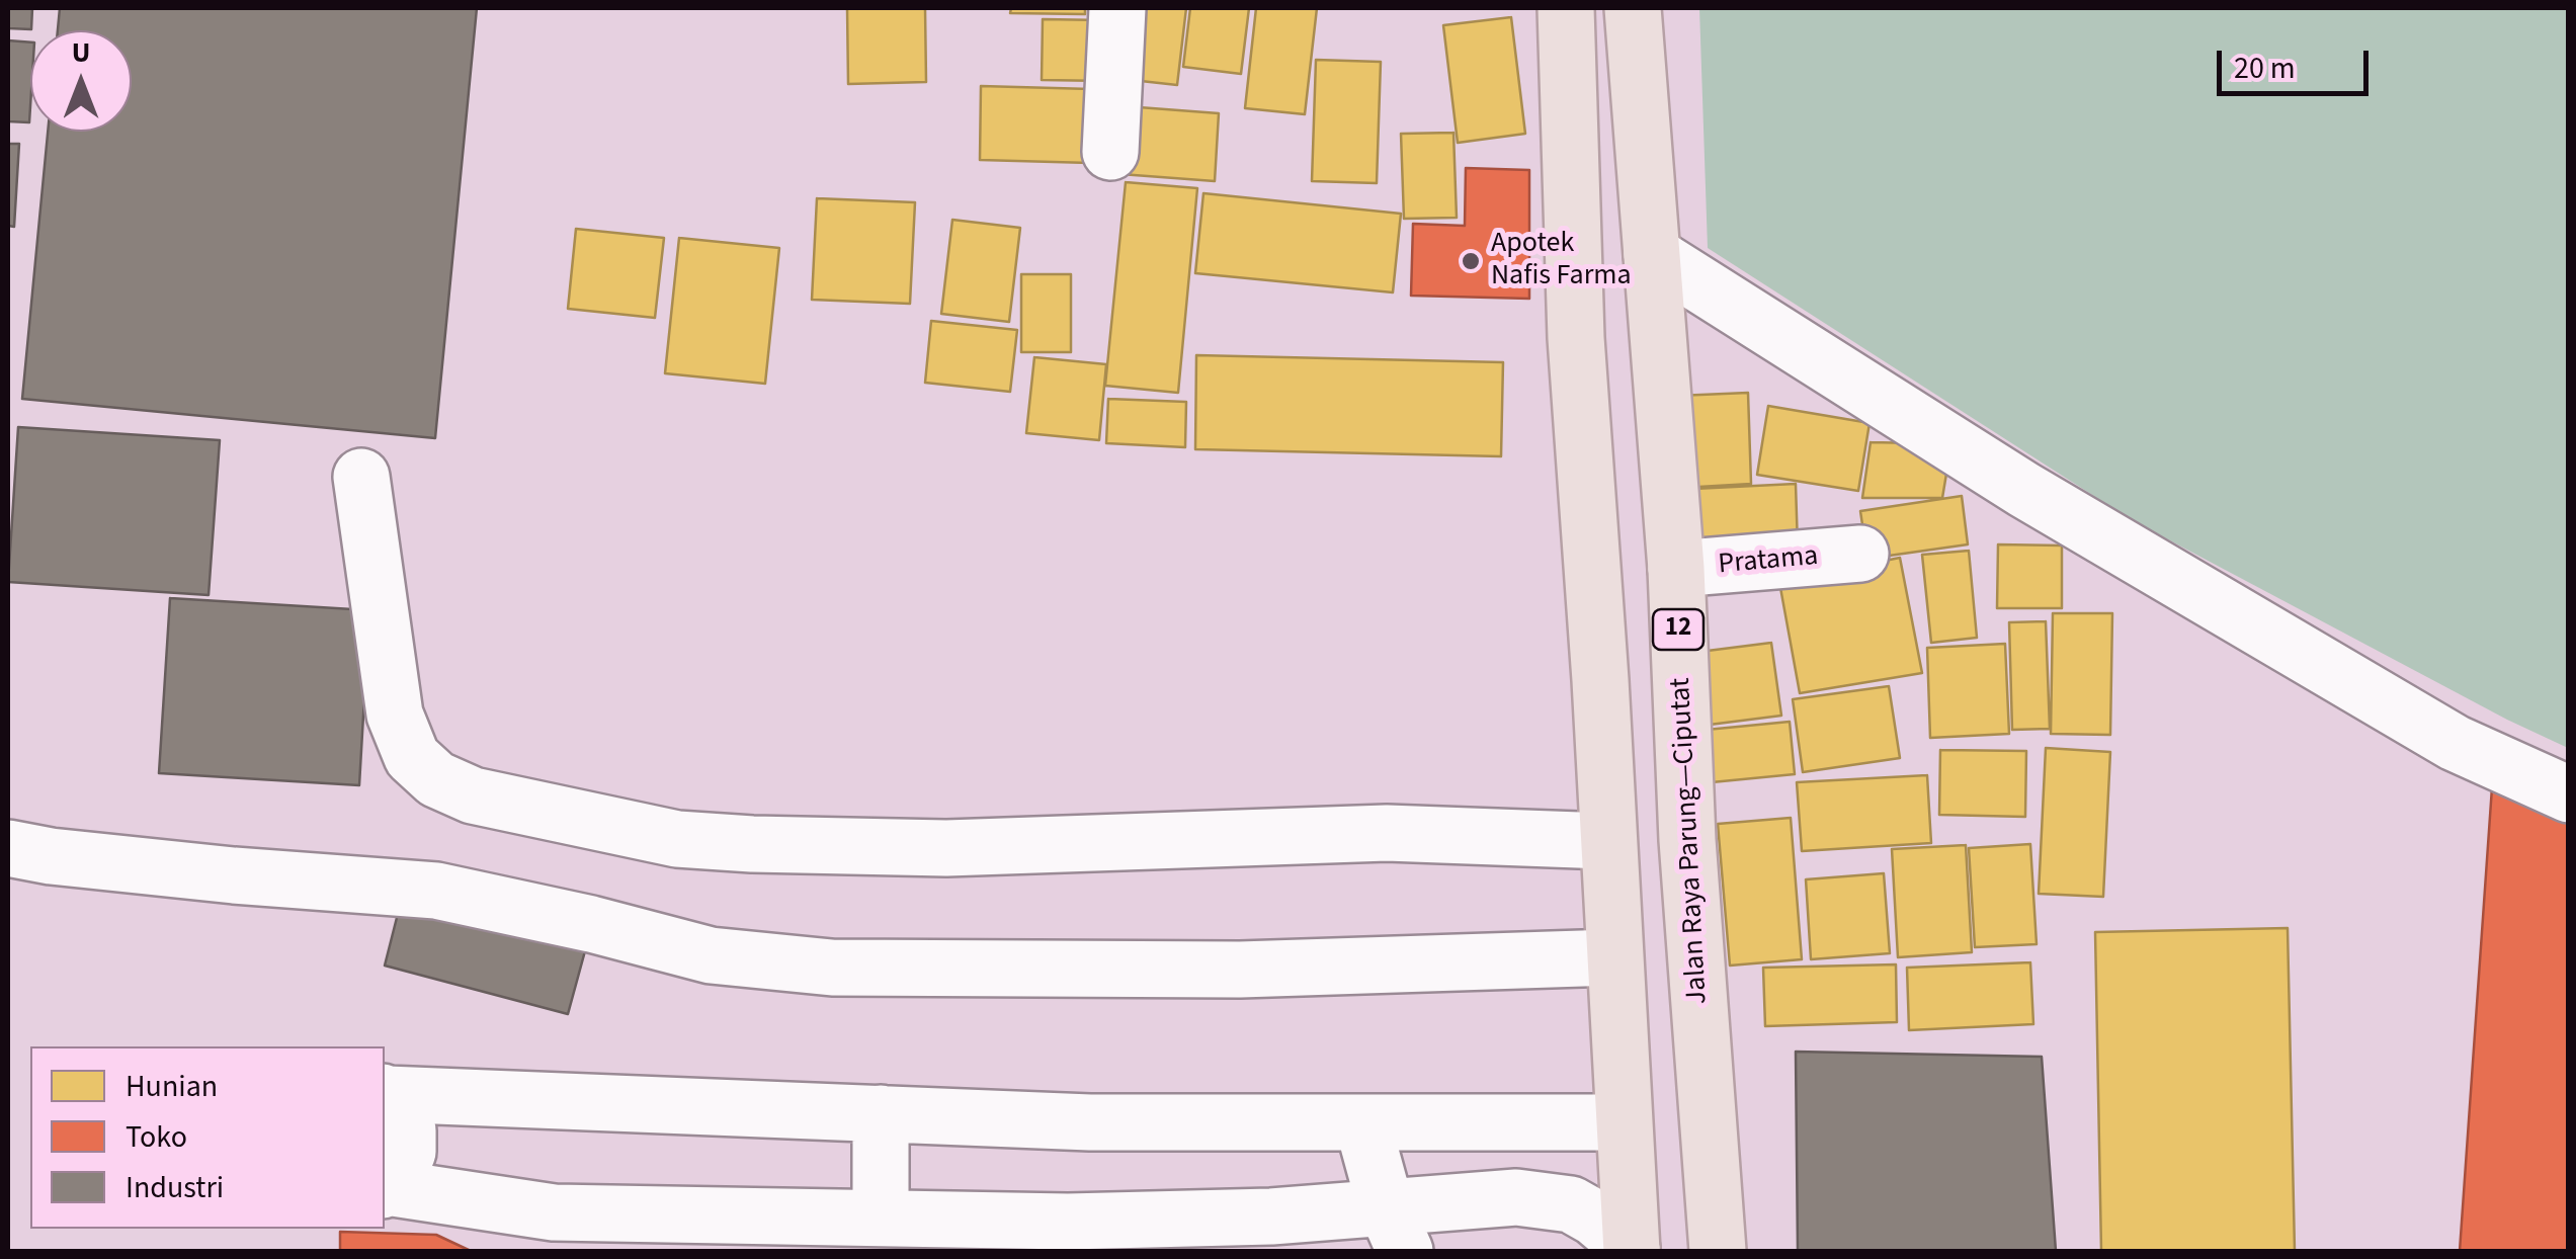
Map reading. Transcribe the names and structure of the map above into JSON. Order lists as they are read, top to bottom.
{
  "streets": {
    "highway": ["12", "Jalan Raya Parung—Ciputat"],
    "street": ["Pratama"]
  },
  "crossings": [
    ["Pratama", "Jalan Raya Parung—Ciputat"]
  ],
  "places": ["Apotek Nafis Farma"],
  "legend": ["Hunian", "Toko", "Industri"],
  "scale_bar": "20 m",
  "north": "top"
}
